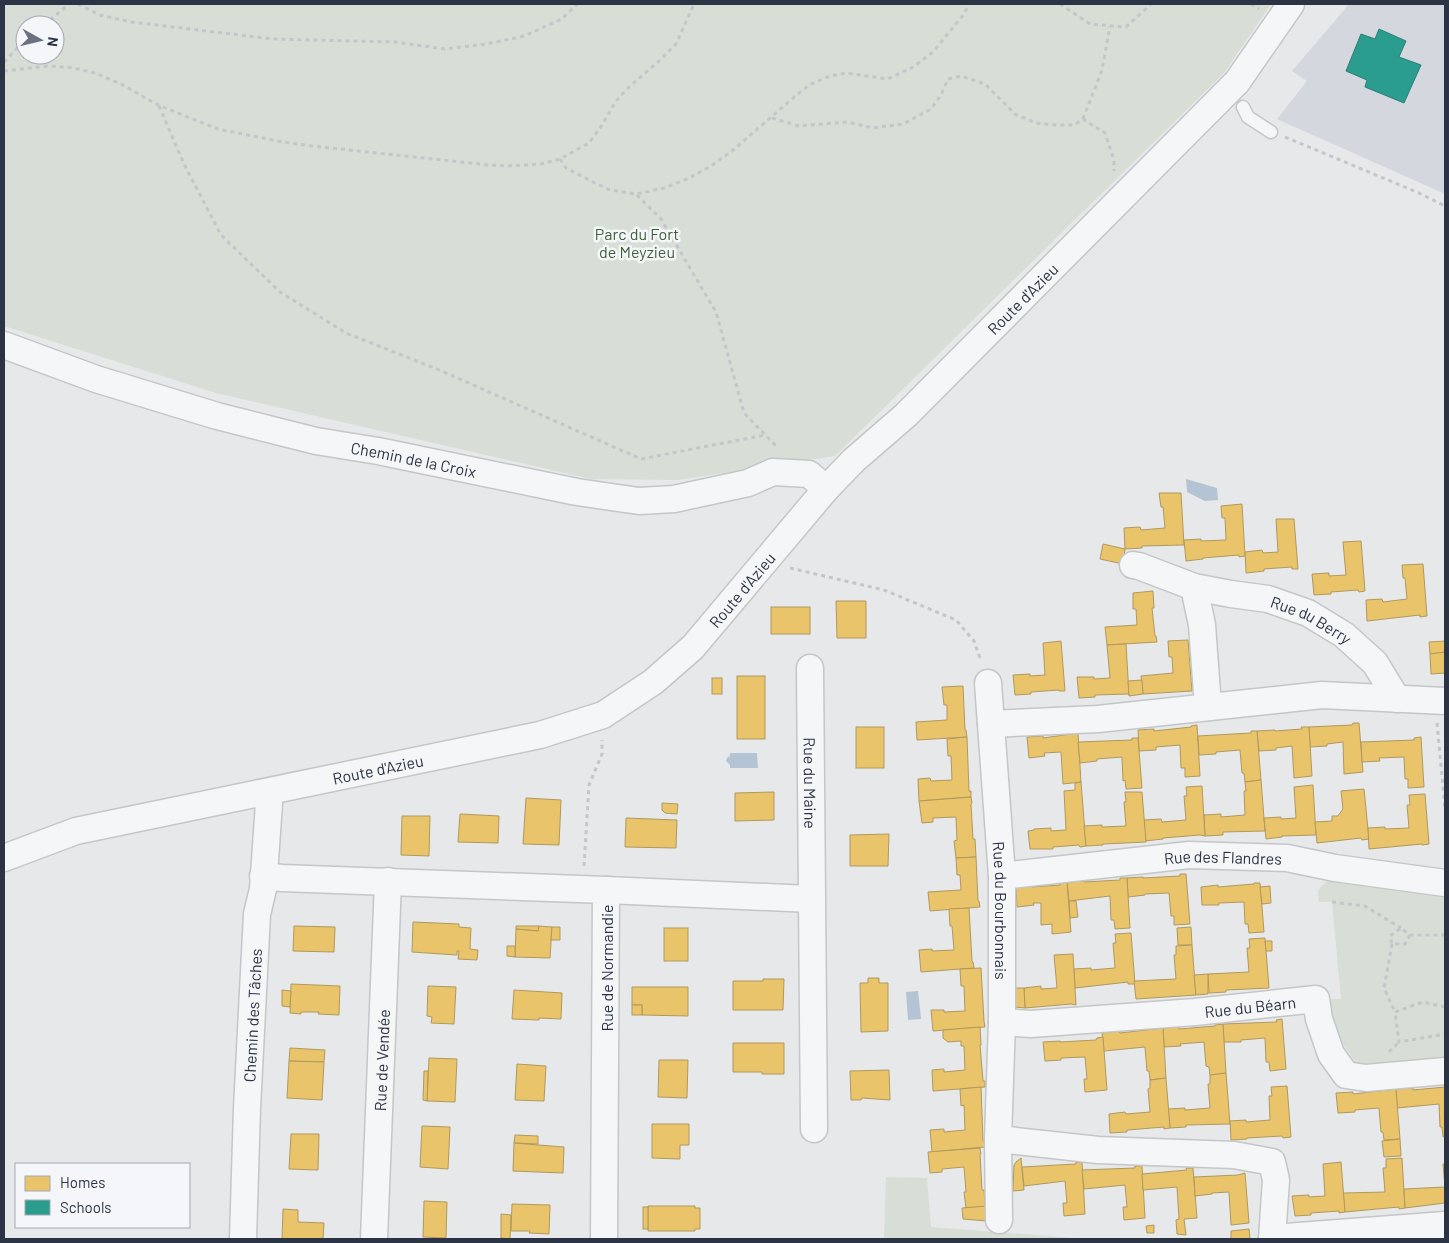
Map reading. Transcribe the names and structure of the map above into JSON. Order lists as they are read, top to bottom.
{
  "streets": {
    "street": [
      "Route d'Azieu",
      "Chemin de la Croix",
      "Rue du Berry",
      "Rue du Maine",
      "Rue des Flandres",
      "Rue du Bourbonnais",
      "Rue de Normandie",
      "Rue du Béarn",
      "Chemin des Tâches",
      "Rue de Vendée"
    ]
  },
  "crossings": [
    ["Route d'Azieu", "Chemin de la Croix"],
    ["Route d'Azieu", "Chemin des Tâches"],
    ["Rue des Flandres", "Rue du Bourbonnais"],
    ["Rue du Bourbonnais", "Rue du Béarn"],
    ["Rue de Normandie", "Chemin des Tâches"],
    ["Rue de Normandie", "Rue de Vendée"]
  ],
  "parks": ["Parc du Fort de Meyzieu"],
  "legend": ["Homes", "Schools"],
  "north": "right"
}
